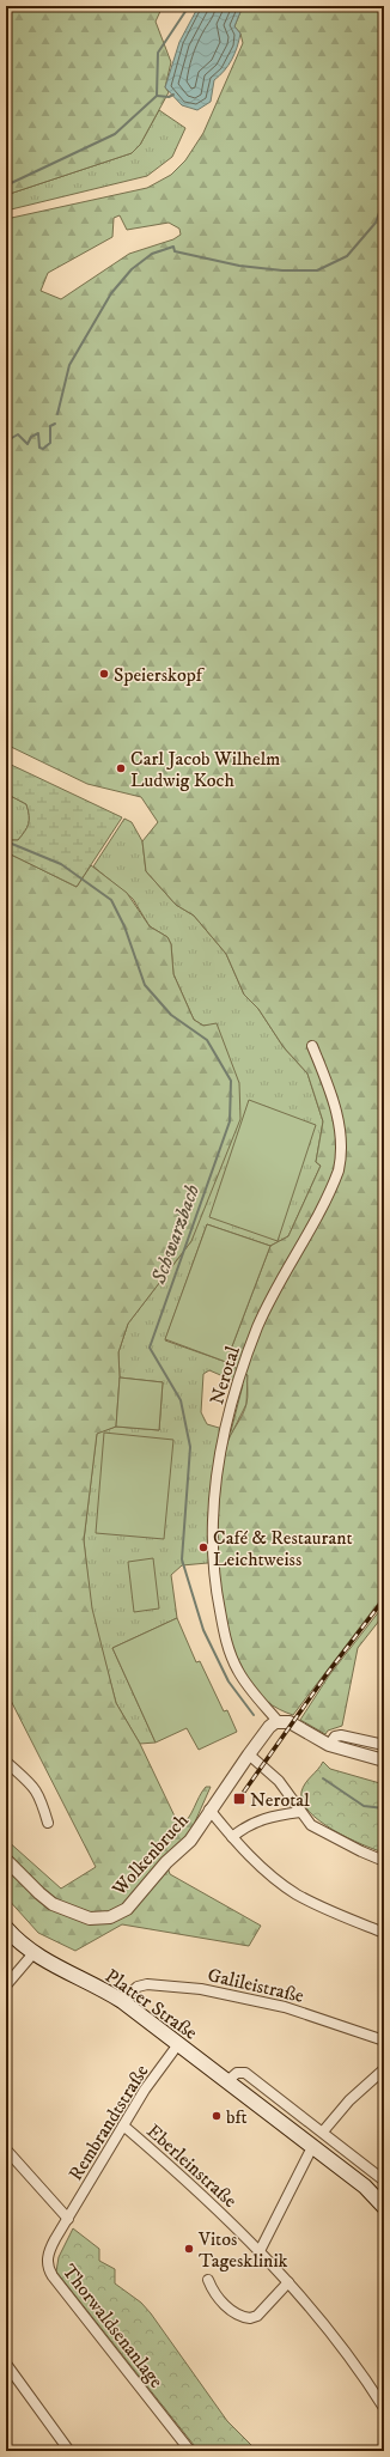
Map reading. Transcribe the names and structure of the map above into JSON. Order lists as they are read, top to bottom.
{
  "streets": {
    "main road": ["Platter Straße"],
    "street": [
      "Nerotal",
      "Wolkenbruch",
      "Galileistraße",
      "Rembrandtstraße",
      "Eberleinstraße",
      "Thorwaldsenanlage"
    ]
  },
  "crossings": [
    ["Galileistraße", "Platter Straße"],
    ["Platter Straße", "Rembrandtstraße"],
    ["Rembrandtstraße", "Eberleinstraße"],
    ["Rembrandtstraße", "Thorwaldsenanlage"]
  ],
  "water": ["Schwarzbach"],
  "places": {
    "other": [
      "Speierskopf",
      "Carl Jacob Wilhelm Ludwig Koch",
      "Café & Restaurant Leichtweiss",
      "bft",
      "Vitos Tagesklinik"
    ],
    "transit": ["Nerotal"]
  }
}
